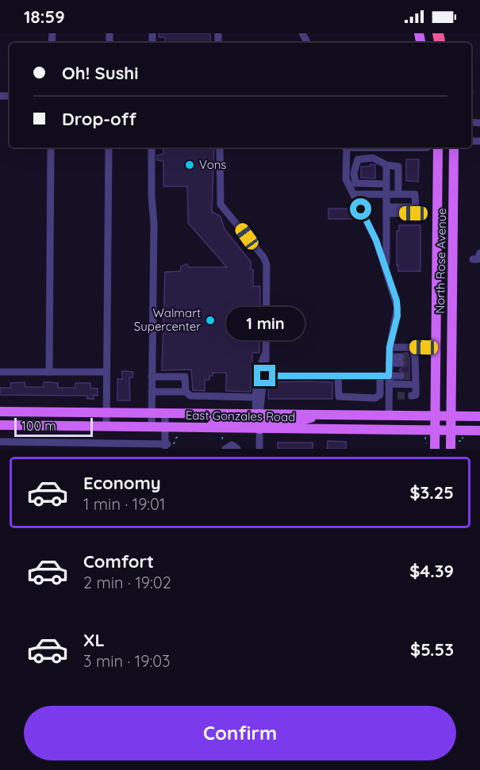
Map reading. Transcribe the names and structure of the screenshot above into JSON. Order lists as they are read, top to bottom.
{
  "streets": {
    "main road": ["North Rose Avenue", "East Gonzales Road"]
  },
  "crossings": [
    ["North Rose Avenue", "East Gonzales Road"]
  ],
  "places": ["Vons", "Walmart Supercenter"],
  "scale_bar": "100 m",
  "page": {
    "status": "18:59",
    "banner": ["Oh! Sushi", "Drop-off"],
    "bubble": "1 min",
    "scale": "100 m",
    "list": [
      {
        "name": "Economy",
        "note": "1 min · 19:01",
        "value": "$3.25"
      },
      {
        "name": "Comfort",
        "note": "2 min · 19:02",
        "value": "$4.39"
      },
      {
        "name": "XL",
        "note": "3 min · 19:03",
        "value": "$5.53"
      }
    ],
    "buttons": "Confirm"
  }
}
